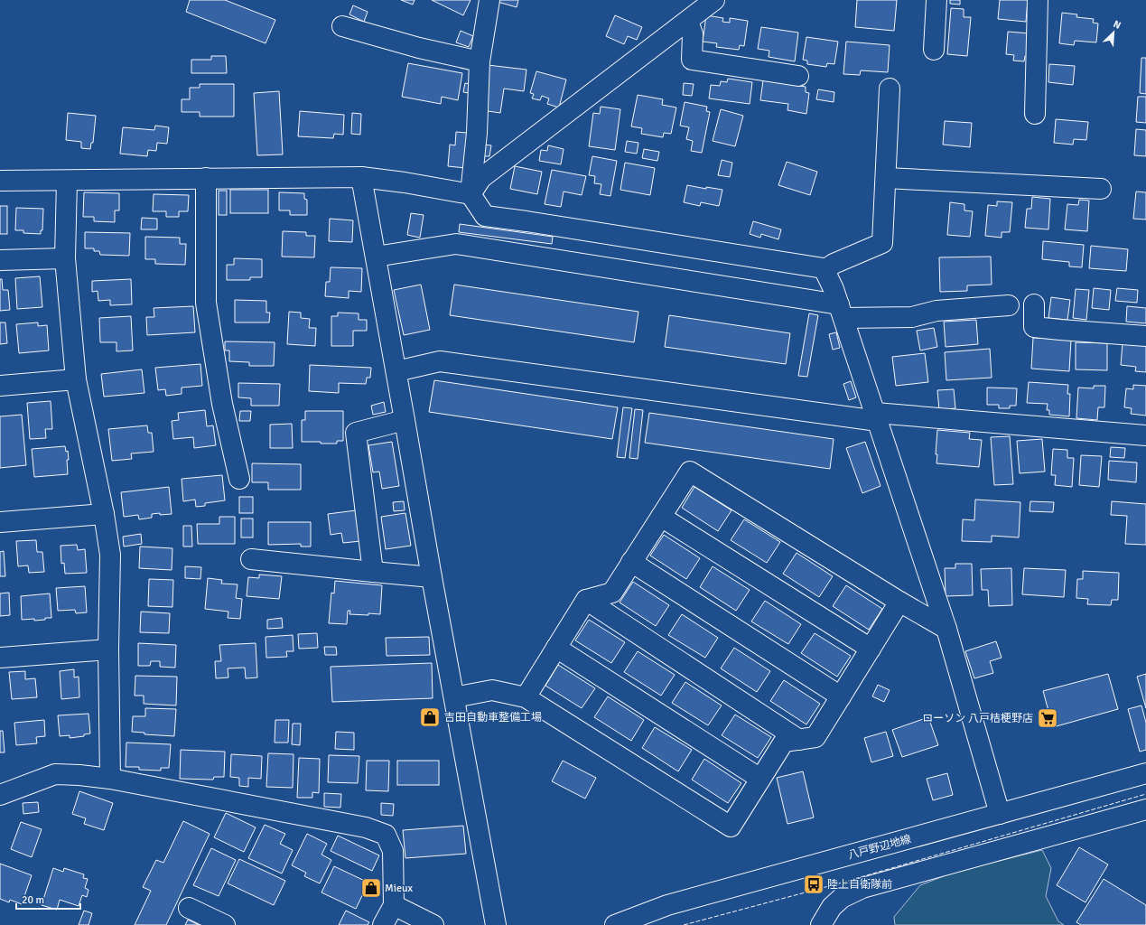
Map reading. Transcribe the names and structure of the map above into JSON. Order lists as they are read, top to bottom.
{
  "streets": {
    "street": ["八戸野辺地線"]
  },
  "places": {
    "shop": ["吉田自動車整備工場", "Mieux"],
    "supermarket": ["ローソン 八戸桔梗野店"],
    "bus stop": ["陸上自衛隊前"]
  },
  "scale_bar": "20 m",
  "north": "top right"
}
